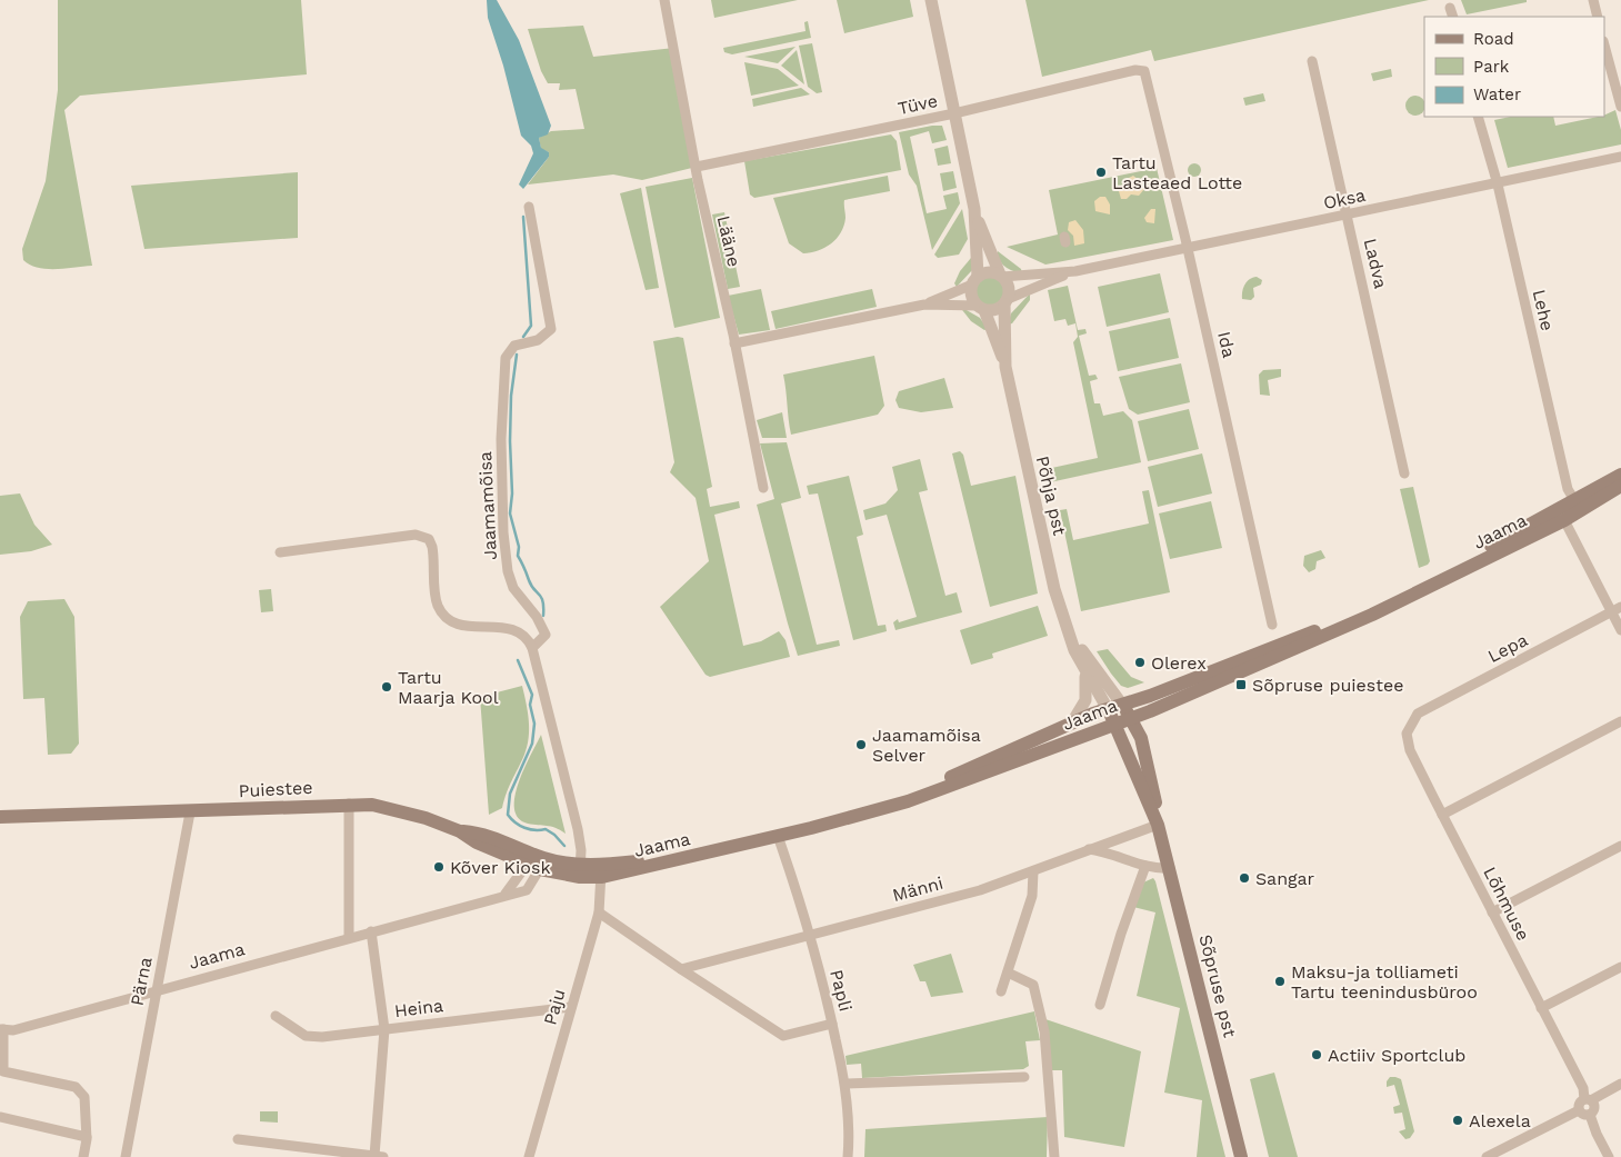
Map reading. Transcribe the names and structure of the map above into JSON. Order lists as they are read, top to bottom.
{
  "streets": {
    "main road": ["Jaama", "Puiestee", "Sõpruse pst"],
    "street": [
      "Tüve",
      "Oksa",
      "Lääne",
      "Ladva",
      "Lehe",
      "Ida",
      "Põhja pst",
      "Jaamamõisa",
      "Lepa",
      "Männi",
      "Lõhmuse",
      "Pärna",
      "Papli",
      "Paju",
      "Heina"
    ]
  },
  "crossings": [
    ["Tüve", "Lääne"],
    ["Tüve", "Ida"],
    ["Oksa", "Ladva"],
    ["Oksa", "Lehe"],
    ["Oksa", "Ida"],
    ["Oksa", "Põhja pst"],
    ["Lehe", "Jaama"],
    ["Põhja pst", "Jaama"],
    ["Põhja pst", "Sõpruse pst"],
    ["Jaama", "Puiestee"],
    ["Jaama", "Pärna"],
    ["Jaama", "Sõpruse pst"],
    ["Jaama", "Papli"],
    ["Jaama", "Paju"],
    ["Lepa", "Lõhmuse"],
    ["Puiestee", "Pärna"],
    ["Männi", "Sõpruse pst"],
    ["Männi", "Papli"],
    ["Paju", "Heina"]
  ],
  "places": {
    "other": [
      "Tartu Lasteaed Lotte",
      "Olerex",
      "Tartu Maarja Kool",
      "Jaamamõisa Selver",
      "Kõver Kiosk",
      "Sangar",
      "Maksu-ja tolliameti Tartu teenindusbüroo",
      "Actiiv Sportclub",
      "Alexela"
    ],
    "transit": ["Sõpruse puiestee"]
  },
  "legend": ["Road", "Park", "Water"]
}
